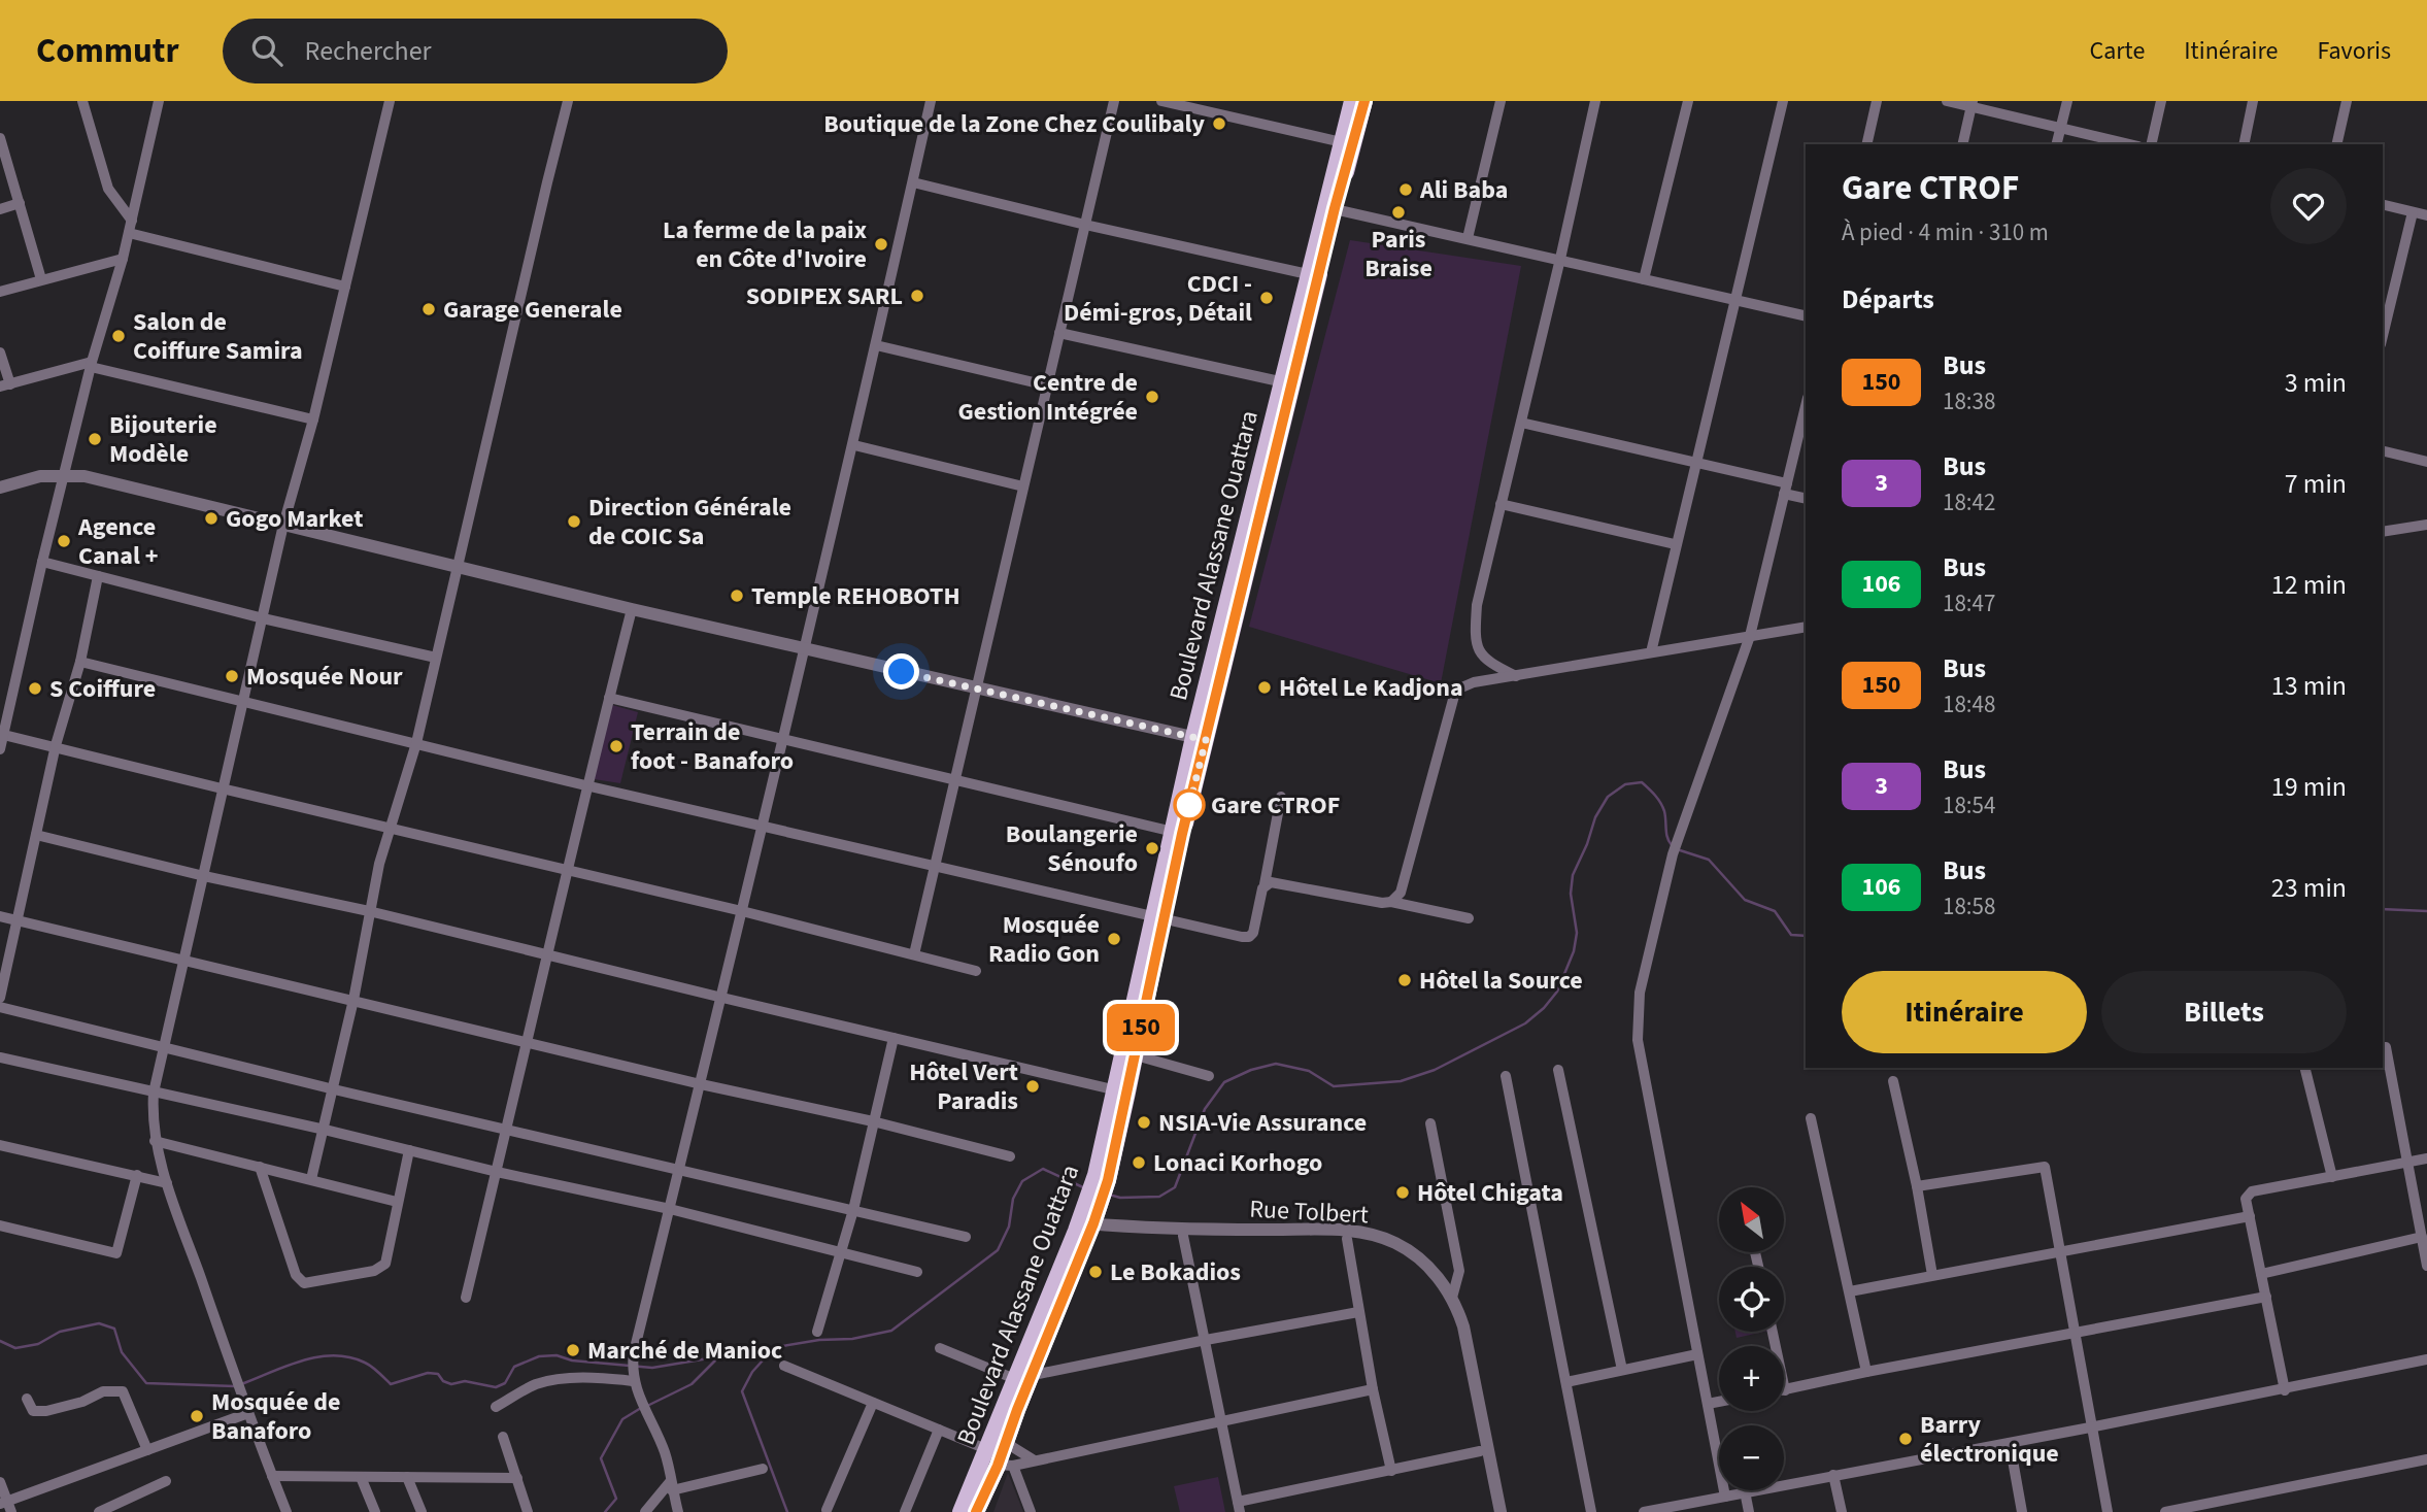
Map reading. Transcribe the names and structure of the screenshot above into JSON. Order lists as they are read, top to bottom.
{
  "streets": {
    "main road": ["Boulevard Alassane Ouattara"],
    "street": ["Rue Tolbert"]
  },
  "crossings": [
    ["Boulevard Alassane Ouattara", "Rue Tolbert"]
  ],
  "places": [
    "Boutique de la Zone Chez Coulibaly",
    "Ali Baba",
    "Paris Braise",
    "La ferme de la paix en Côte d'Ivoire",
    "SODIPEX SARL",
    "CDCI - Démi-gros, Détail",
    "Garage Generale",
    "Salon de Coiffure Samira",
    "Centre de Gestion Intégrée",
    "Bijouterie Modèle",
    "Gogo Market",
    "Direction Générale de COIC Sa",
    "Agence Canal +",
    "Temple REHOBOTH",
    "Mosquée Nour",
    "Hôtel Le Kadjona",
    "S Coiffure",
    "Terrain de foot - Banaforo",
    "Gare CTROF",
    "Boulangerie Sénoufo",
    "Mosquée Radio Gon",
    "Hôtel la Source",
    "Hôtel Vert Paradis",
    "NSIA-Vie Assurance",
    "Lonaci Korhogo",
    "Hôtel Chigata",
    "Le Bokadios",
    "Marché de Manioc",
    "Mosquée de Banaforo",
    "Barry électronique"
  ],
  "lines": ["bus line 150"],
  "north": "top left",
  "page": {
    "header": "Commutr",
    "search": "Rechercher",
    "nav": ["Carte", "Itinéraire", "Favoris"],
    "on_map": "150",
    "heading": [
      ["Gare CTROF", "À pied · 4 min · 310 m"],
      "Départs"
    ],
    "list": [
      {
        "mark": "150",
        "name": "Bus",
        "note": "18:38",
        "value": "3 min"
      },
      {
        "mark": "3",
        "name": "Bus",
        "note": "18:42",
        "value": "7 min"
      },
      {
        "mark": "106",
        "name": "Bus",
        "note": "18:47",
        "value": "12 min"
      },
      {
        "mark": "150",
        "name": "Bus",
        "note": "18:48",
        "value": "13 min"
      },
      {
        "mark": "3",
        "name": "Bus",
        "note": "18:54",
        "value": "19 min"
      },
      {
        "mark": "106",
        "name": "Bus",
        "note": "18:58",
        "value": "23 min"
      }
    ],
    "buttons": ["Itinéraire", "Billets"],
    "map_buttons": ["+", "−"]
  }
}
